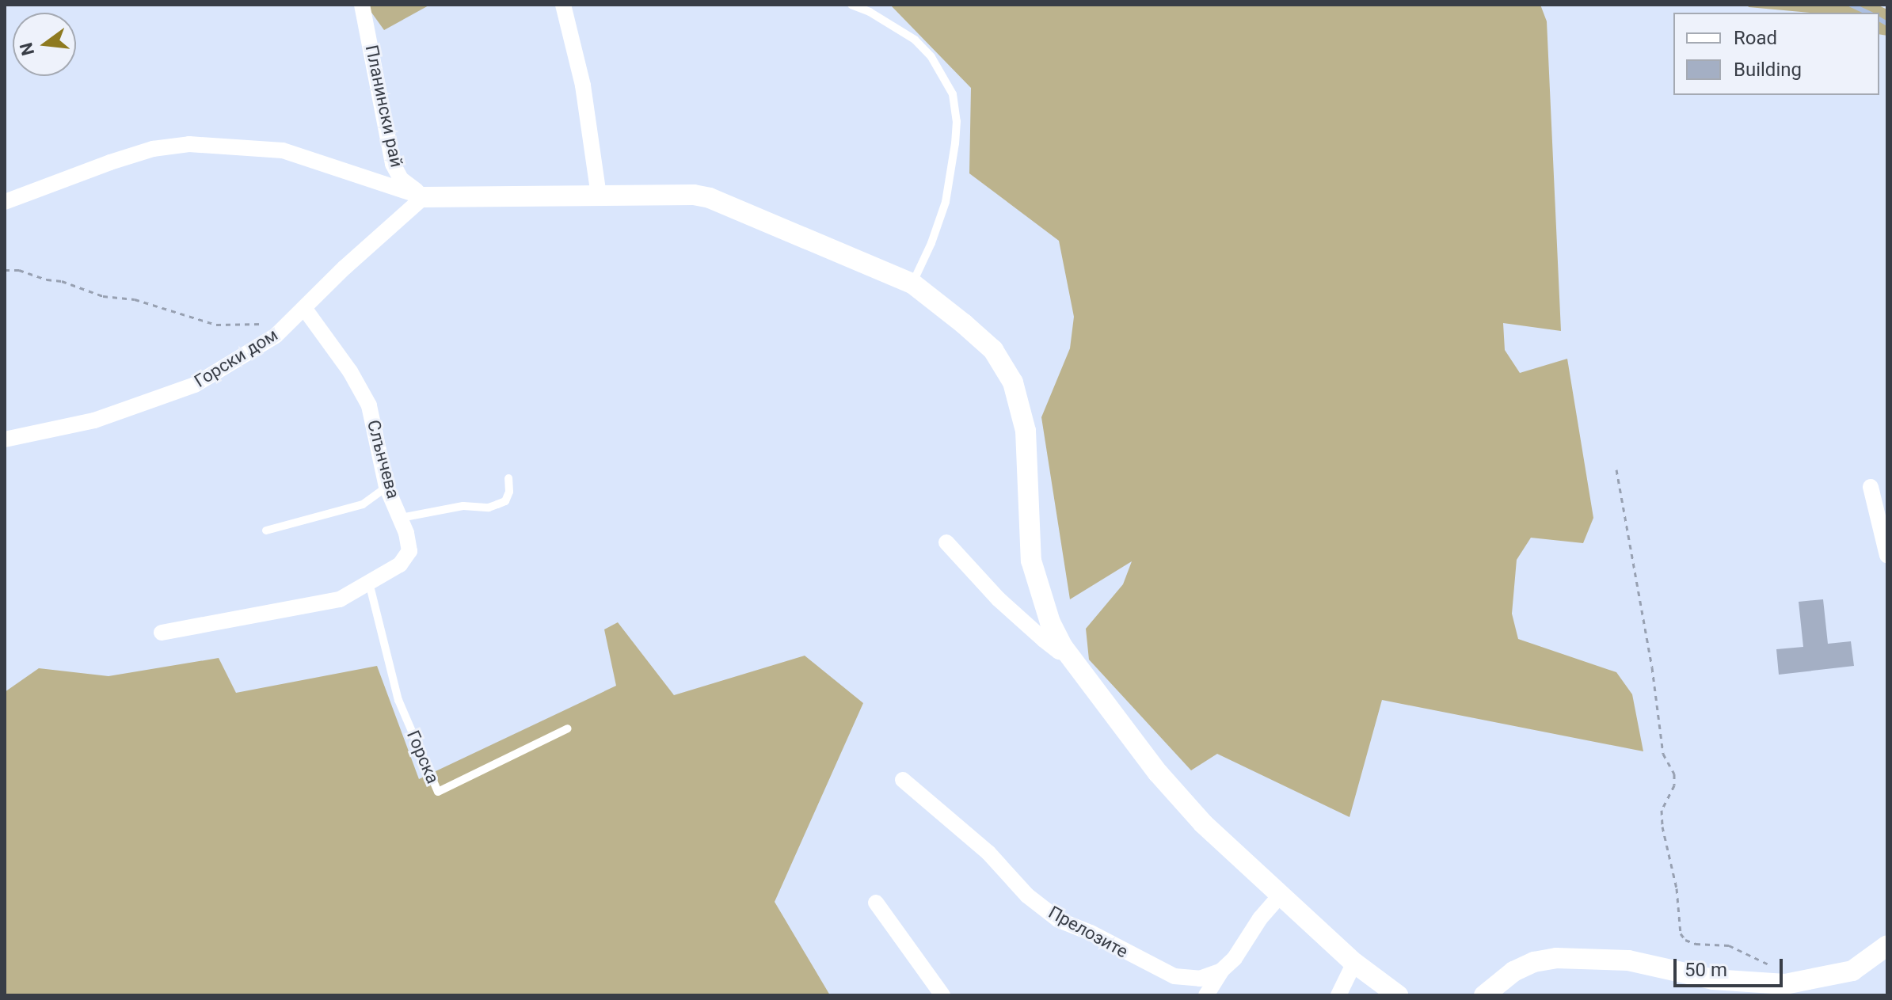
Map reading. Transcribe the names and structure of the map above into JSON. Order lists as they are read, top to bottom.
{
  "streets": {
    "street": [
      "Планински рай",
      "Горски дом",
      "Слънчева",
      "Прелозите"
    ],
    "lane": ["Горска"]
  },
  "crossings": [
    ["Планински рай", "Горски дом"],
    ["Горски дом", "Слънчева"],
    ["Слънчева", "Горска"]
  ],
  "legend": ["Road", "Building"],
  "scale_bar": "50 m",
  "north": "left"
}
